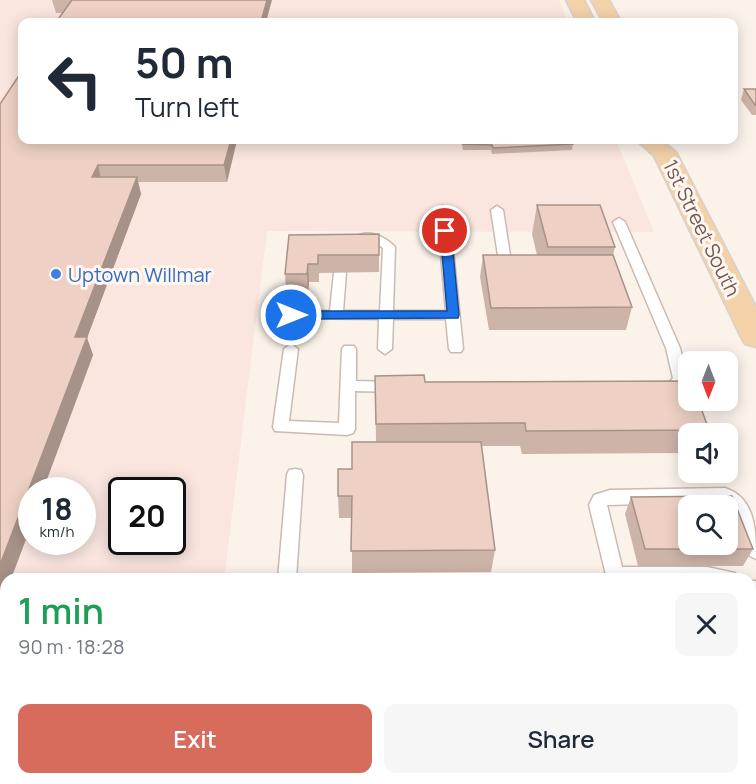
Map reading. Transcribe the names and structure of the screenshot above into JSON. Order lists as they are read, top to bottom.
{
  "streets": {
    "main road": ["1st Street South"]
  },
  "places": ["Uptown Willmar"],
  "north": "bottom",
  "page": {
    "turn": ["50 m", "Turn left"],
    "speed": "18 km/h",
    "limit": "20",
    "heading": ["1 min", "90 m · 18:28"],
    "buttons": ["Exit", "Share"]
  }
}
